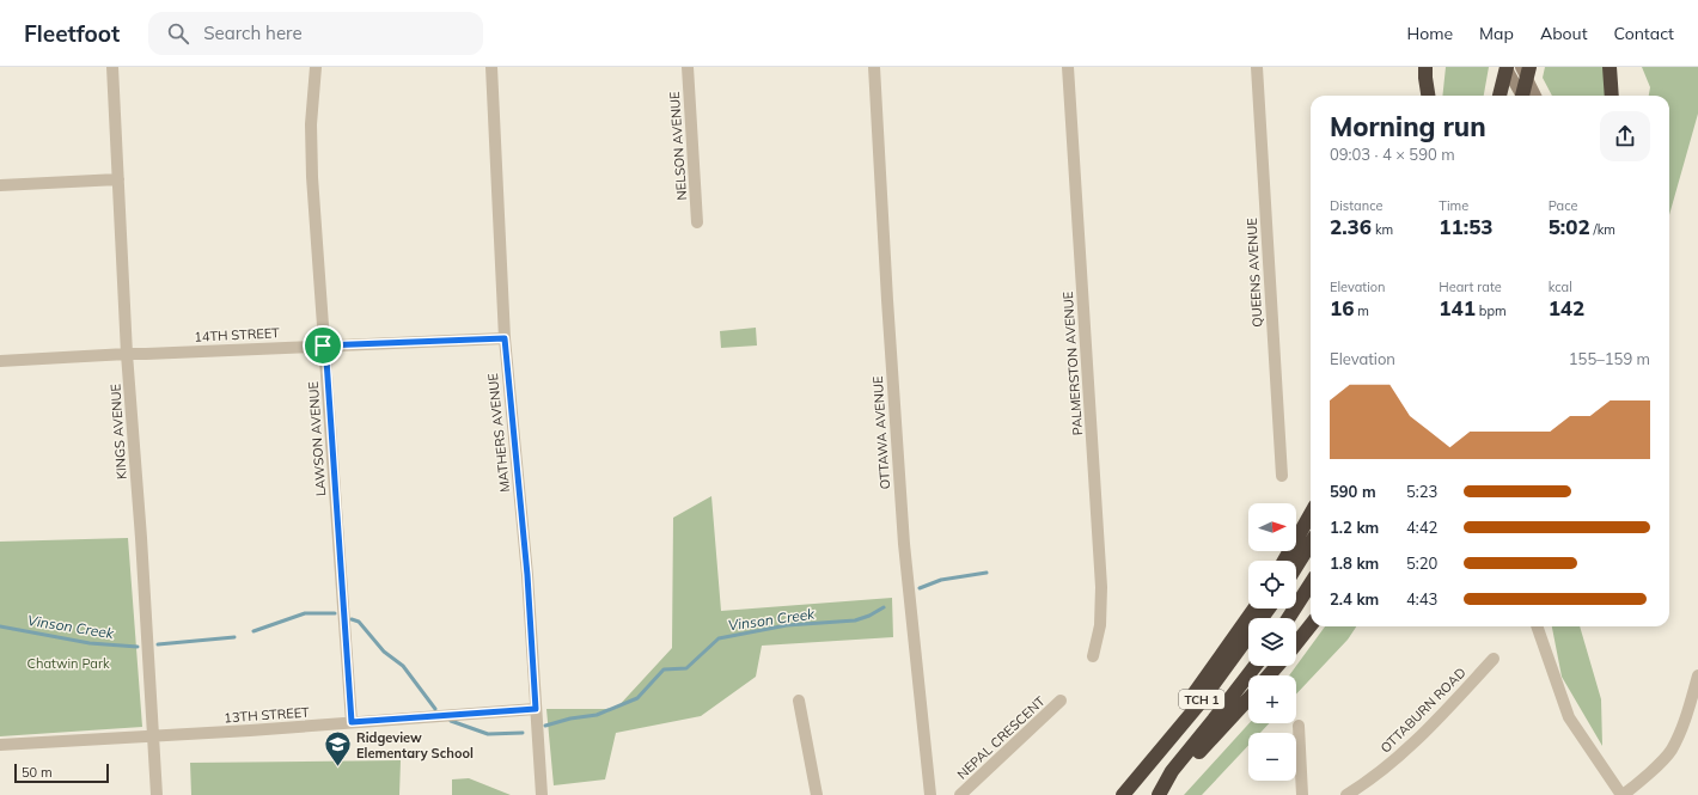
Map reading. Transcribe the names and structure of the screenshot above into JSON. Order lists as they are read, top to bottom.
{
  "streets": {
    "highway": ["TCH 1"],
    "street": [
      "NELSON AVENUE",
      "QUEENS AVENUE",
      "14TH STREET",
      "PALMERSTON AVENUE",
      "KINGS AVENUE",
      "MATHERS AVENUE",
      "OTTAWA AVENUE",
      "LAWSON AVENUE",
      "OTTABURN ROAD",
      "13TH STREET",
      "NEPAL CRESCENT"
    ]
  },
  "crossings": [
    ["14TH STREET", "KINGS AVENUE"],
    ["14TH STREET", "MATHERS AVENUE"],
    ["14TH STREET", "LAWSON AVENUE"],
    ["KINGS AVENUE", "13TH STREET"],
    ["MATHERS AVENUE", "13TH STREET"],
    ["LAWSON AVENUE", "13TH STREET"]
  ],
  "water": ["Vinson Creek"],
  "parks": ["Chatwin Park"],
  "places": {
    "school or university": ["Ridgeview Elementary School"]
  },
  "scale_bar": "50 m",
  "north": "right",
  "page": {
    "header": "Fleetfoot",
    "search": "Search here",
    "nav": [
      "Home",
      "Map",
      "About",
      "Contact"
    ],
    "heading": ["Morning run", "09:03 · 4 × 590 m"],
    "stats": [
      ["Distance", "2.36 km"],
      ["Time", "11:53"],
      ["Pace", "5:02 /km"],
      ["Elevation", "16 m"],
      ["Heart rate", "141 bpm"],
      ["kcal", "142"]
    ],
    "chart": ["Elevation", "155–159 m"],
    "list": [
      {
        "name": "590 m",
        "note": "5:23"
      },
      {
        "name": "1.2 km",
        "note": "4:42"
      },
      {
        "name": "1.8 km",
        "note": "5:20"
      },
      {
        "name": "2.4 km",
        "note": "4:43"
      }
    ],
    "map_buttons": ["+", "−"],
    "scale": "50 m"
  }
}
